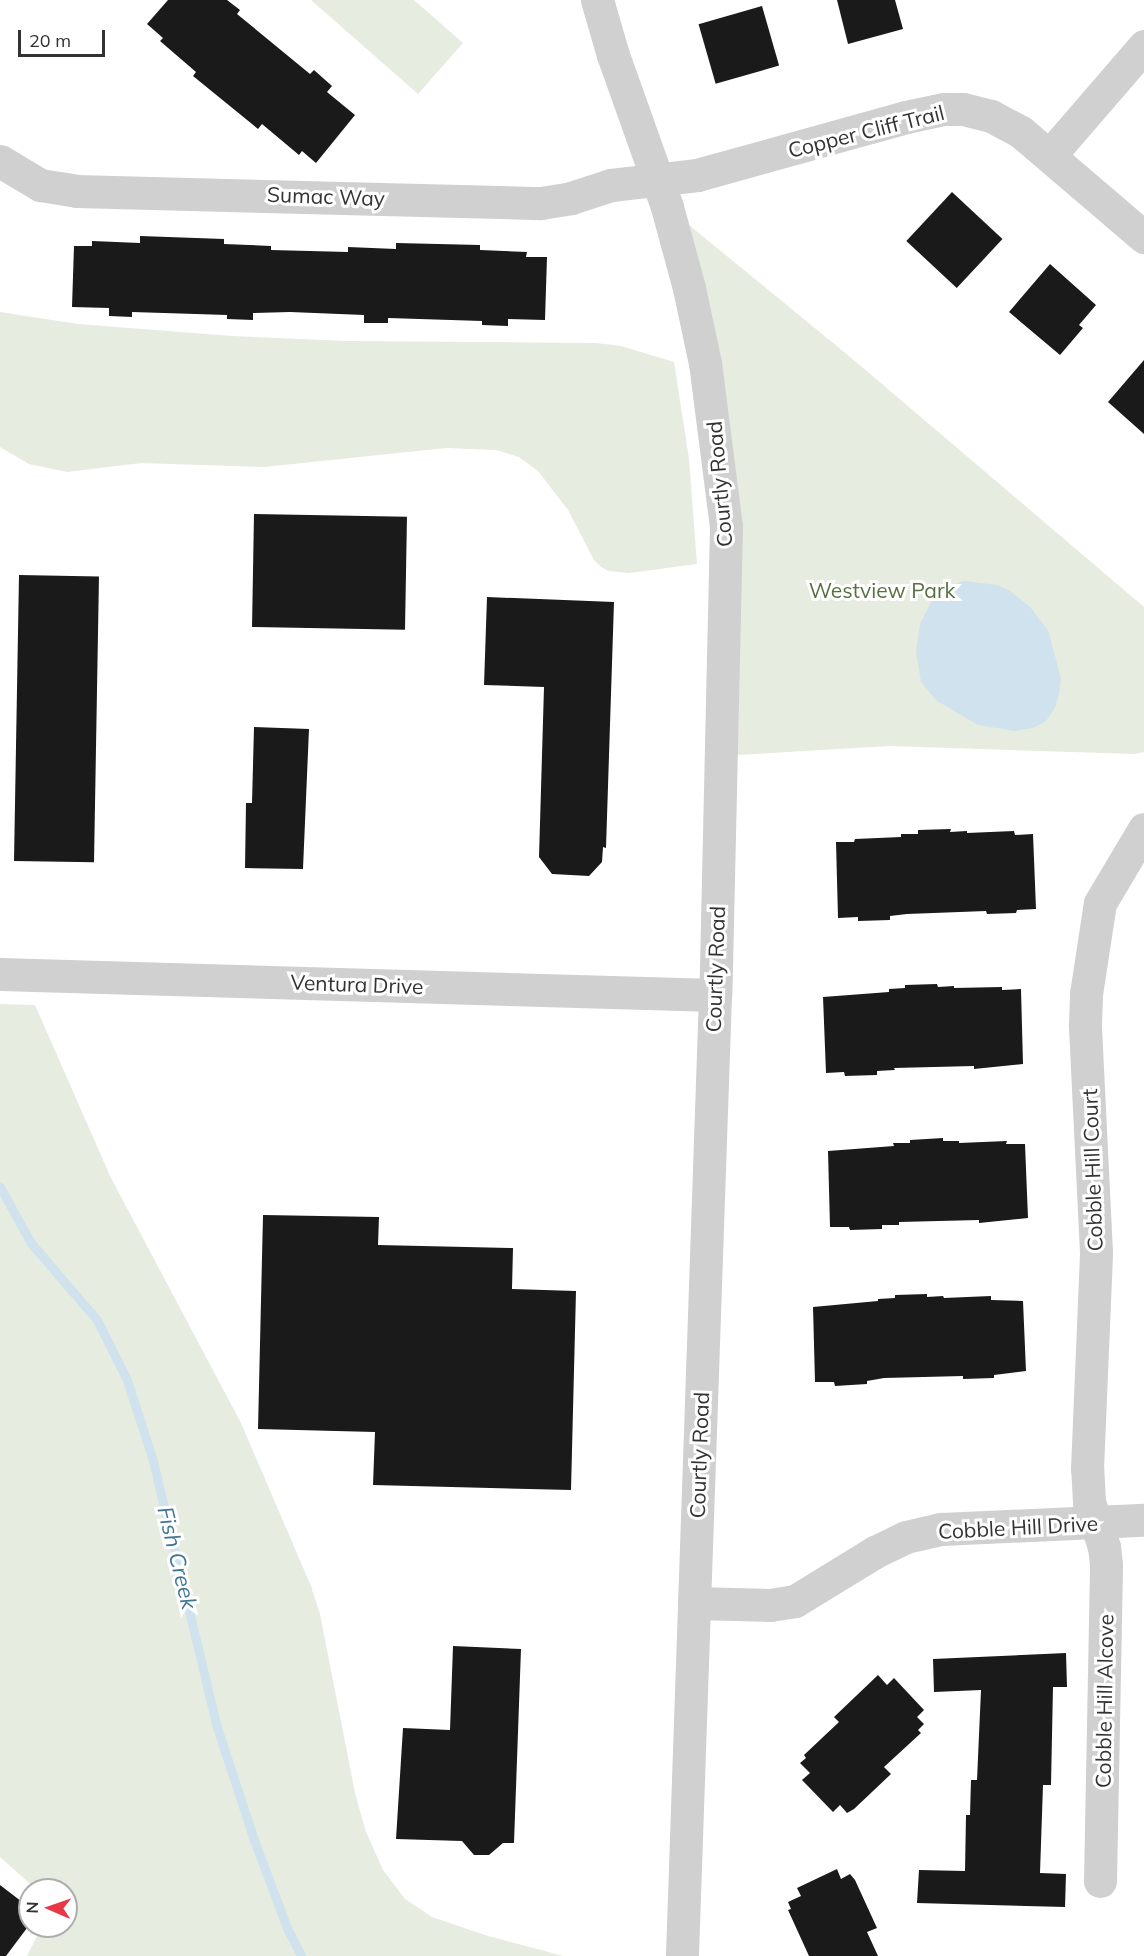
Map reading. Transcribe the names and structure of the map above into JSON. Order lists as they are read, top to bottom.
{
  "streets": {
    "street": [
      "Copper Cliff Trail",
      "Sumac Way",
      "Courtly Road",
      "Ventura Drive",
      "Cobble Hill Court",
      "Cobble Hill Drive",
      "Cobble Hill Alcove"
    ]
  },
  "crossings": [
    ["Copper Cliff Trail", "Sumac Way"],
    ["Copper Cliff Trail", "Courtly Road"],
    ["Sumac Way", "Courtly Road"],
    ["Courtly Road", "Ventura Drive"],
    ["Courtly Road", "Cobble Hill Drive"],
    ["Cobble Hill Court", "Cobble Hill Drive"],
    ["Cobble Hill Court", "Cobble Hill Alcove"],
    ["Cobble Hill Drive", "Cobble Hill Alcove"]
  ],
  "water": ["Fish Creek"],
  "parks": ["Westview Park"],
  "scale_bar": "20 m",
  "north": "left"
}
